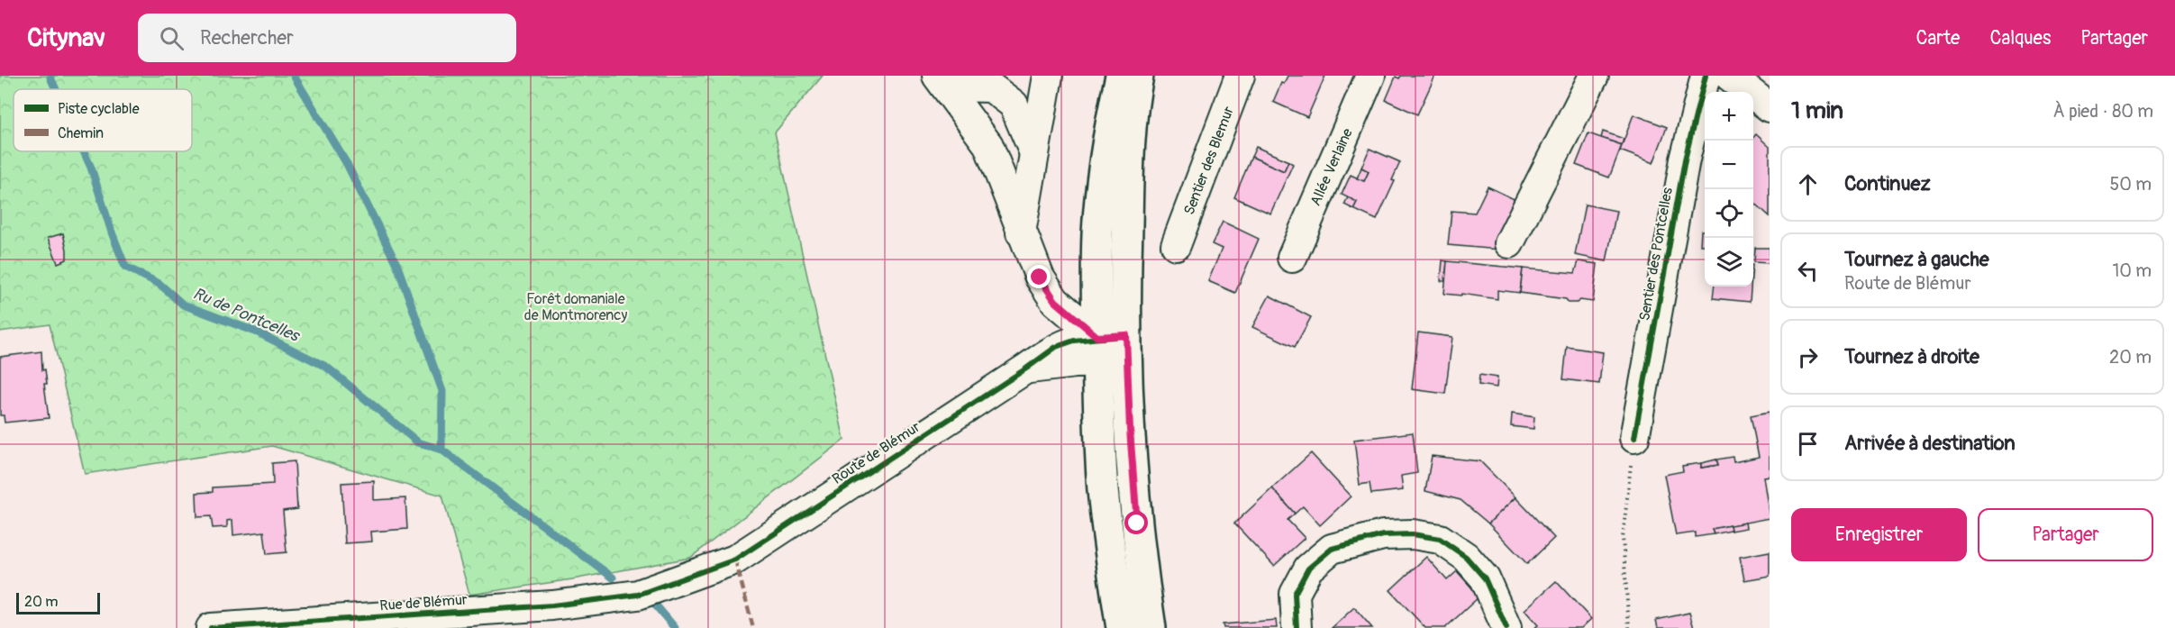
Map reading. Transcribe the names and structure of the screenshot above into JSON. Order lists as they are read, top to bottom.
{
  "streets": {
    "street": [
      "Sentier des Blemur",
      "Allée Verlaine",
      "Sentier des Pontcelles",
      "Route de Blémur",
      "Rue de Blémur"
    ]
  },
  "crossings": [
    ["Route de Blémur", "Rue de Blémur"]
  ],
  "water": ["Ru de Pontcelles"],
  "parks": ["Forêt domaniale de Montmorency"],
  "legend": ["Piste cyclable", "Chemin"],
  "scale_bar": "20 m",
  "page": {
    "header": "Citynav",
    "search": "Rechercher",
    "nav": ["Carte", "Calques", "Partager"],
    "heading": ["1 min", "À pied · 80 m"],
    "map_buttons": ["+", "−"],
    "list": [
      ["Continuez", "50 m"],
      ["Tournez à gauche", "Route de Blémur", "10 m"],
      ["Tournez à droite", "20 m"],
      "Arrivée à destination"
    ],
    "buttons": ["Enregistrer", "Partager"],
    "scale": "20 m"
  }
}
